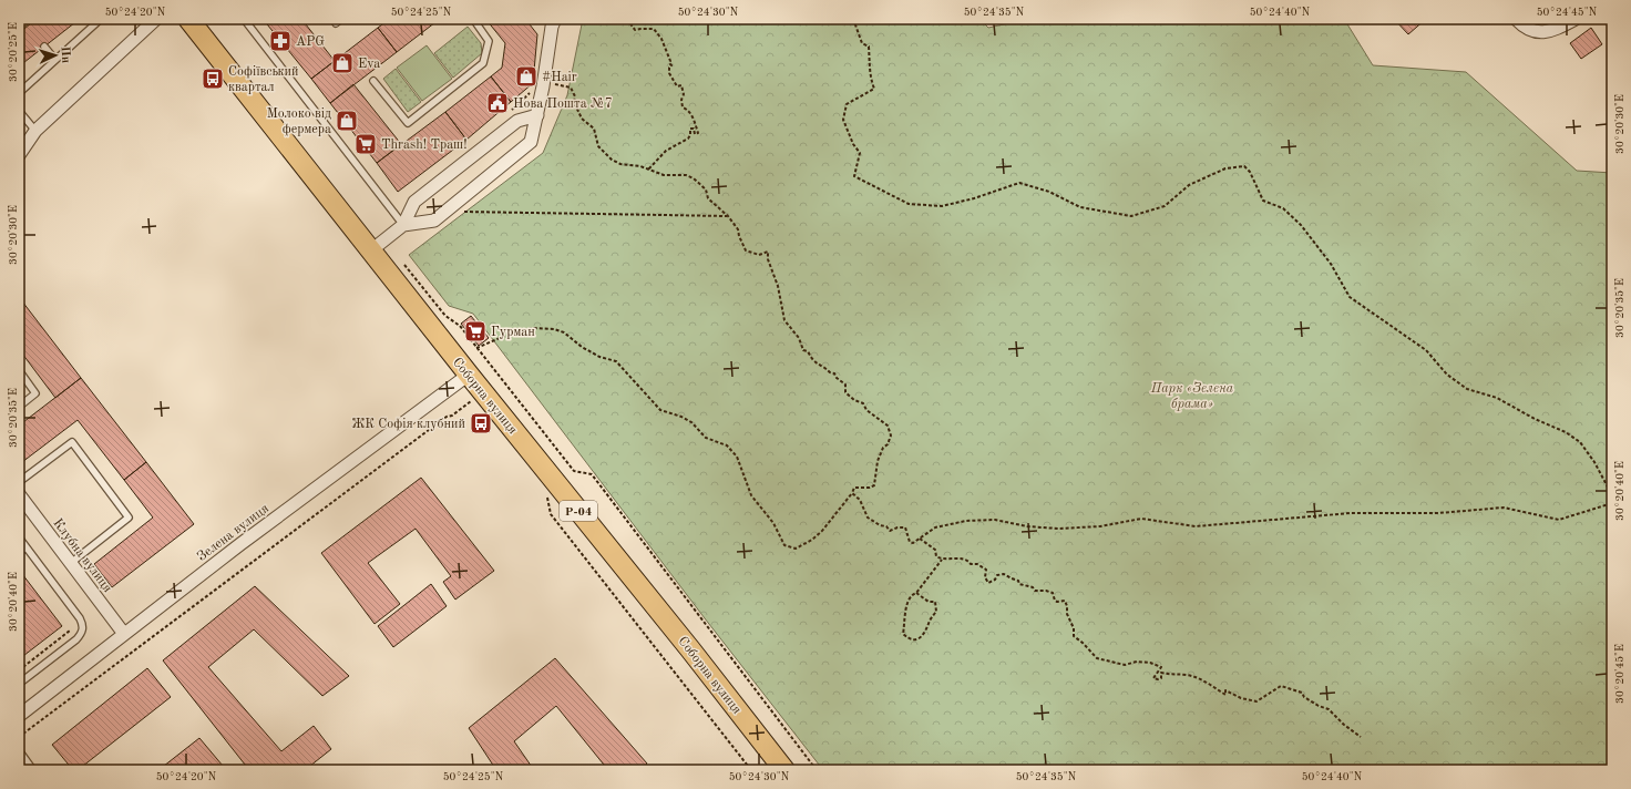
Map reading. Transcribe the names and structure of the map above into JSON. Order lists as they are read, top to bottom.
{
  "streets": {
    "main road": ["Соборна вулиця", "Р-04"],
    "street": ["Зелена вулиця", "Клубна вулиця"]
  },
  "crossings": [
    ["Соборна вулиця", "Зелена вулиця"],
    ["Зелена вулиця", "Клубна вулиця"]
  ],
  "parks": ["Парк «Зелена брама»"],
  "places": {
    "pharmacy": ["APG"],
    "shop": ["Eva", "#Hair", "Молоко від фермера"],
    "bus stop": ["Софіївський квартал", "ЖК Софія клубний"],
    "public building": ["Нова Пошта №7"],
    "supermarket": ["Thrash! Траш!", "Гурман"]
  },
  "north": "right",
  "coordinates": [
    "50°24'20\"N",
    "50°24'25\"N",
    "50°24'30\"N",
    "50°24'35\"N",
    "50°24'40\"N",
    "50°24'45\"N",
    "30°20'25\"E",
    "30°20'30\"E",
    "30°20'35\"E",
    "30°20'40\"E",
    "30°20'45\"E"
  ]
}
